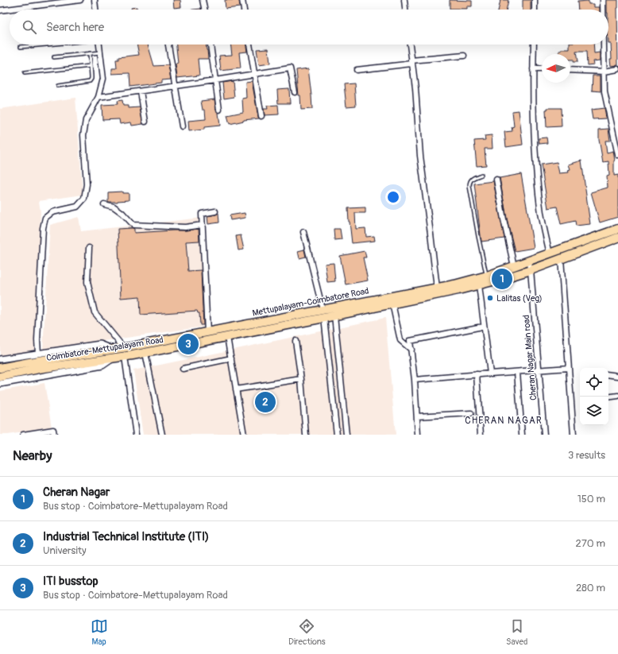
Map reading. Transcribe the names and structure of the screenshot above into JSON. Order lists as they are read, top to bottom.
{
  "streets": {
    "highway": ["Mettupalayam-Coimbatore Road", "Coimbatore-Mettupalayam Road"],
    "street": ["Cheran Nagar Main road"]
  },
  "crossings": [
    ["Mettupalayam-Coimbatore Road", "Cheran Nagar Main road"],
    ["Coimbatore-Mettupalayam Road", "Cheran Nagar Main road"]
  ],
  "districts": ["CHERAN NAGAR"],
  "places": ["Lalitas (Veg)"],
  "north": "left",
  "page": {
    "search": "Search here",
    "pins": ["1", "3", "2"],
    "heading": ["Nearby", "3 results"],
    "list": [
      {
        "mark": "1",
        "name": "Cheran Nagar",
        "note": "Bus stop · Coimbatore-Mettupalayam Road",
        "value": "150 m"
      },
      {
        "mark": "2",
        "name": "Industrial Technical Institute (ITI)",
        "note": "University",
        "value": "270 m"
      },
      {
        "mark": "3",
        "name": "ITI busstop",
        "note": "Bus stop · Coimbatore-Mettupalayam Road",
        "value": "280 m"
      }
    ],
    "nav": ["Map", "Directions", "Saved"]
  }
}
